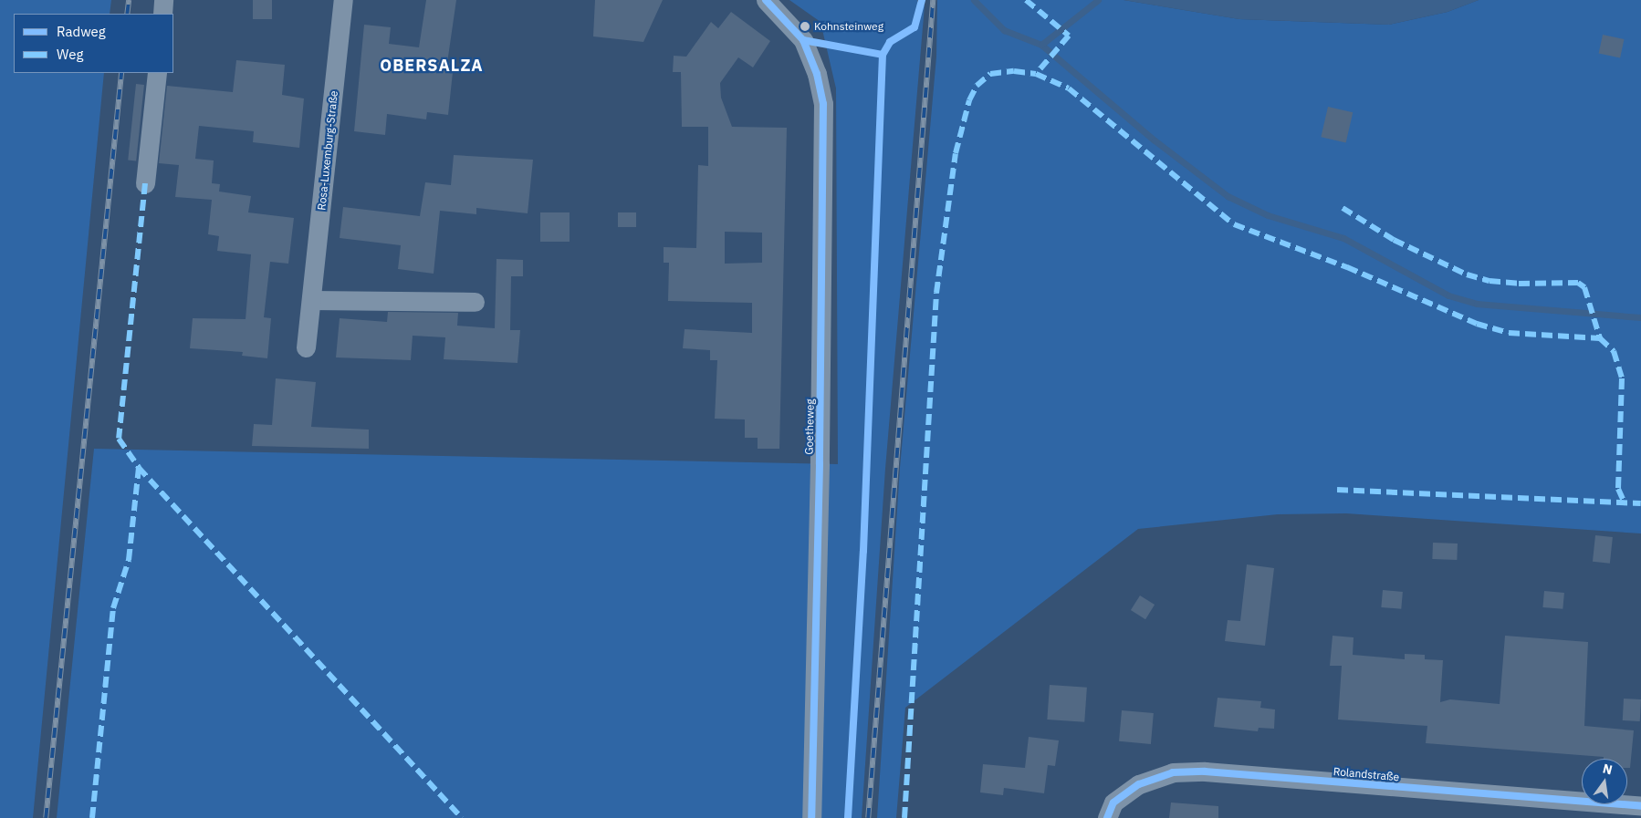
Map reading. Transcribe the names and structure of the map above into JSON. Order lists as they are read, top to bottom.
{
  "streets": {
    "street": ["Rosa-Luxemburg-Straße", "Goetheweg", "Rolandstraße"]
  },
  "districts": ["OBERSALZA"],
  "places": ["Kohnsteinweg"],
  "legend": ["Radweg", "Weg"],
  "north": "top"
}
